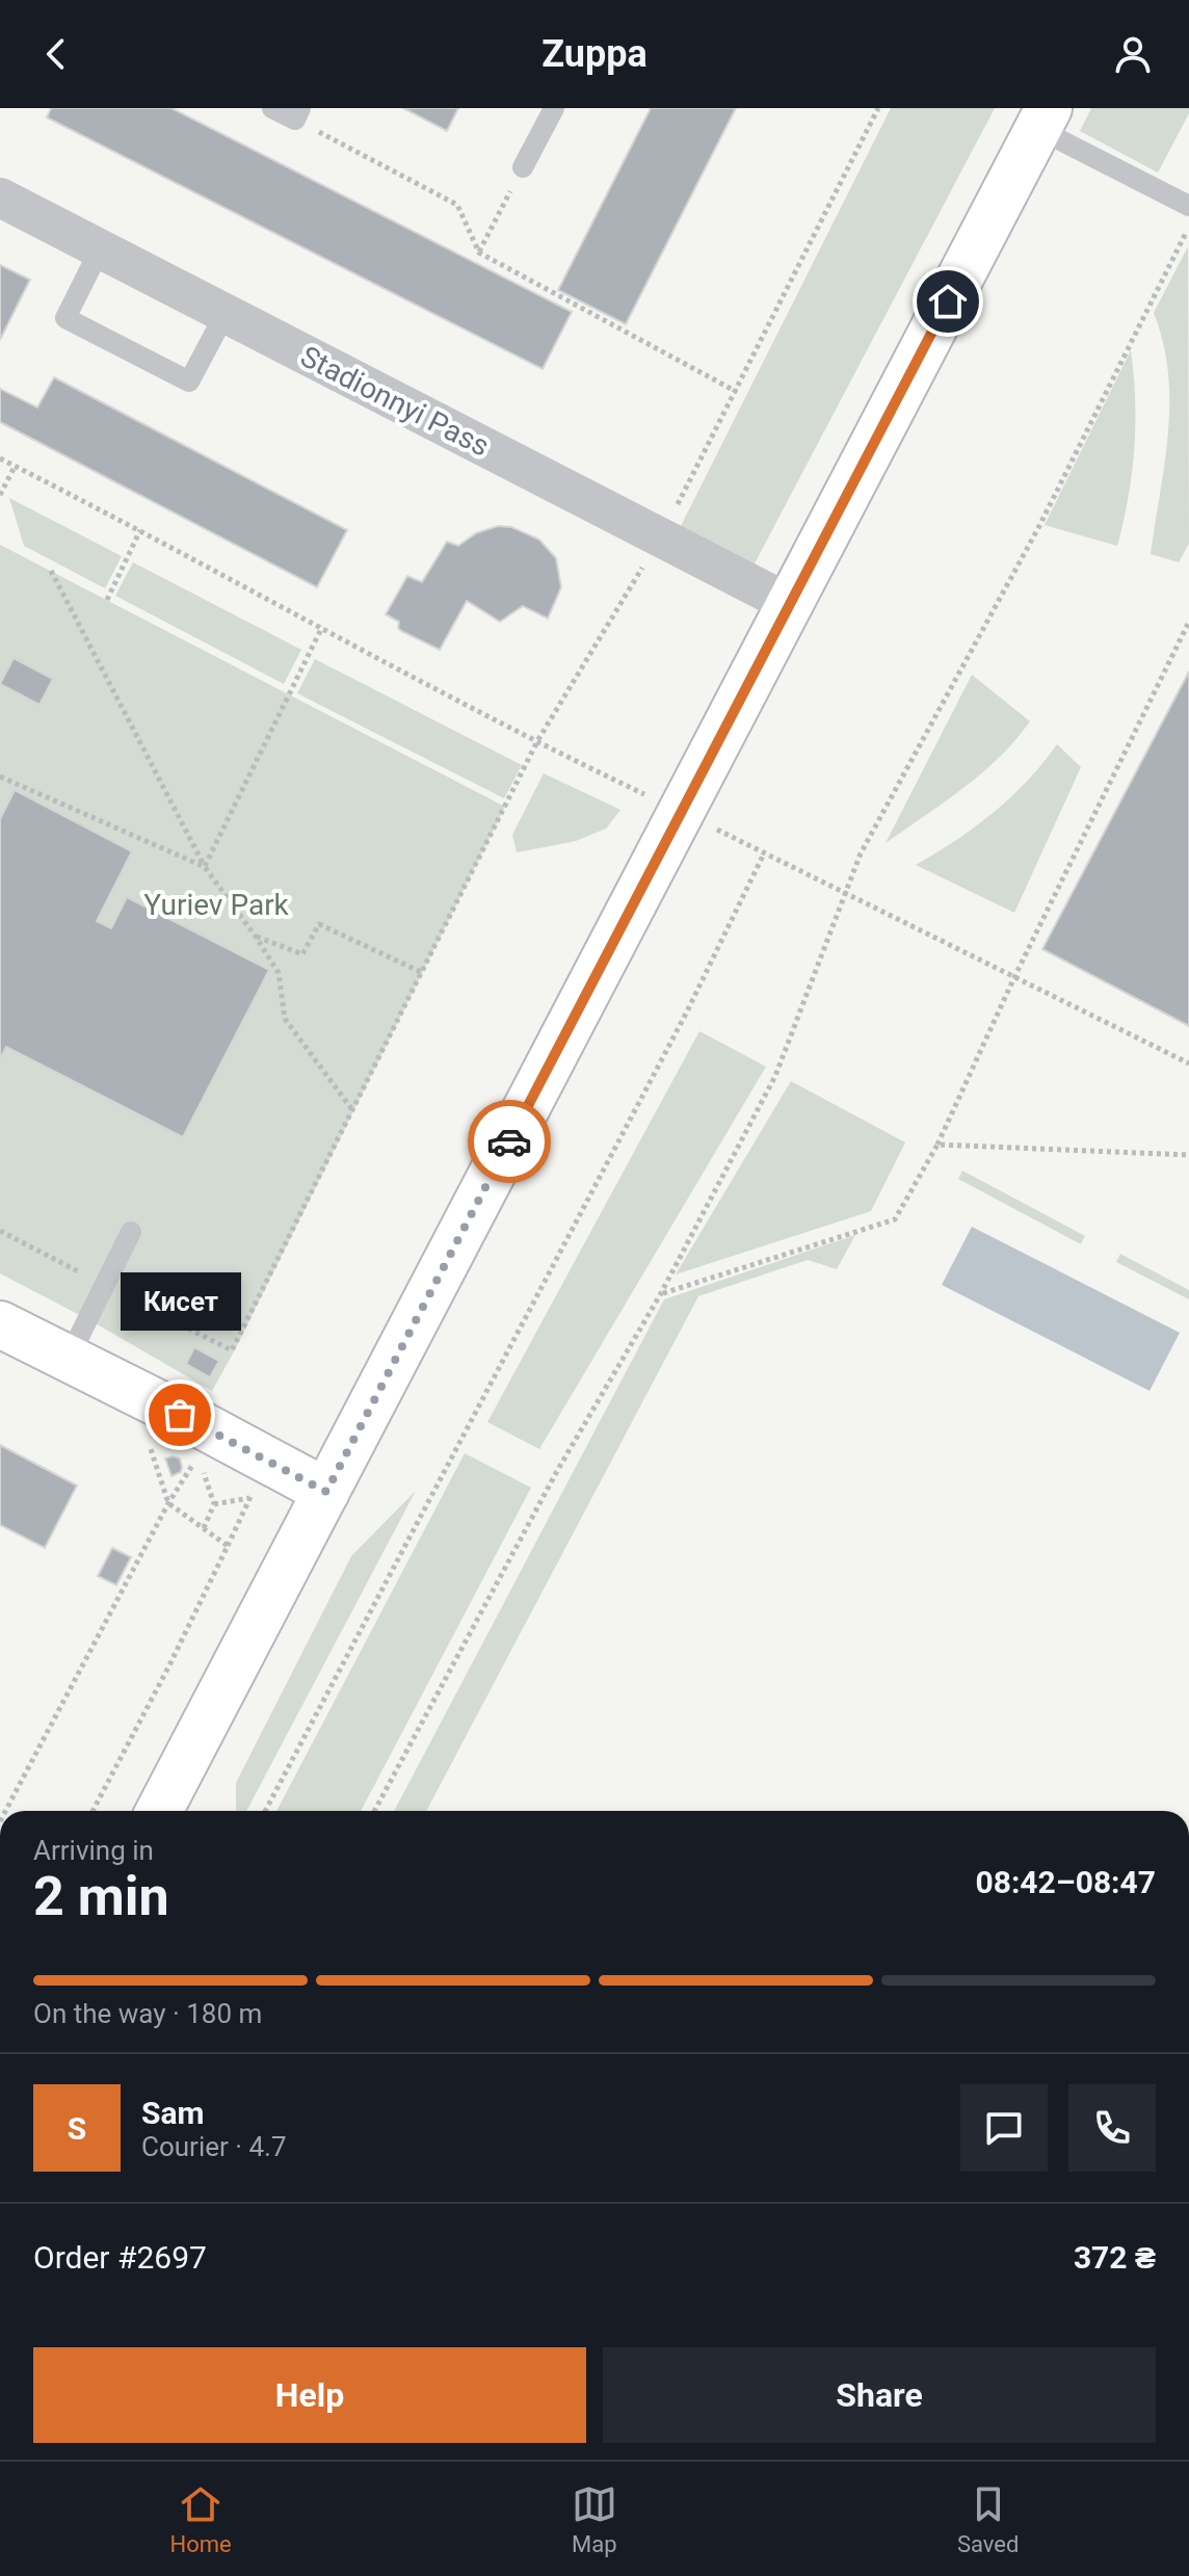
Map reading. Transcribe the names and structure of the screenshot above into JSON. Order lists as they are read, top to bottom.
{
  "streets": {
    "street": ["Stadionnyi Pass"]
  },
  "parks": ["Yuriev Park"],
  "places": ["Кисет"],
  "page": {
    "header": "Zuppa",
    "bubble": "Кисет",
    "heading": ["2 min", "Arriving in", "08:42–08:47"],
    "panel": [
      "Sam",
      "Courier · 4.7",
      "Order #2697",
      "372 ₴"
    ],
    "bar": "On the way · 180 m",
    "round": "S",
    "buttons": ["Help", "Share"],
    "tabs": ["Home", "Map", "Saved"]
  }
}
